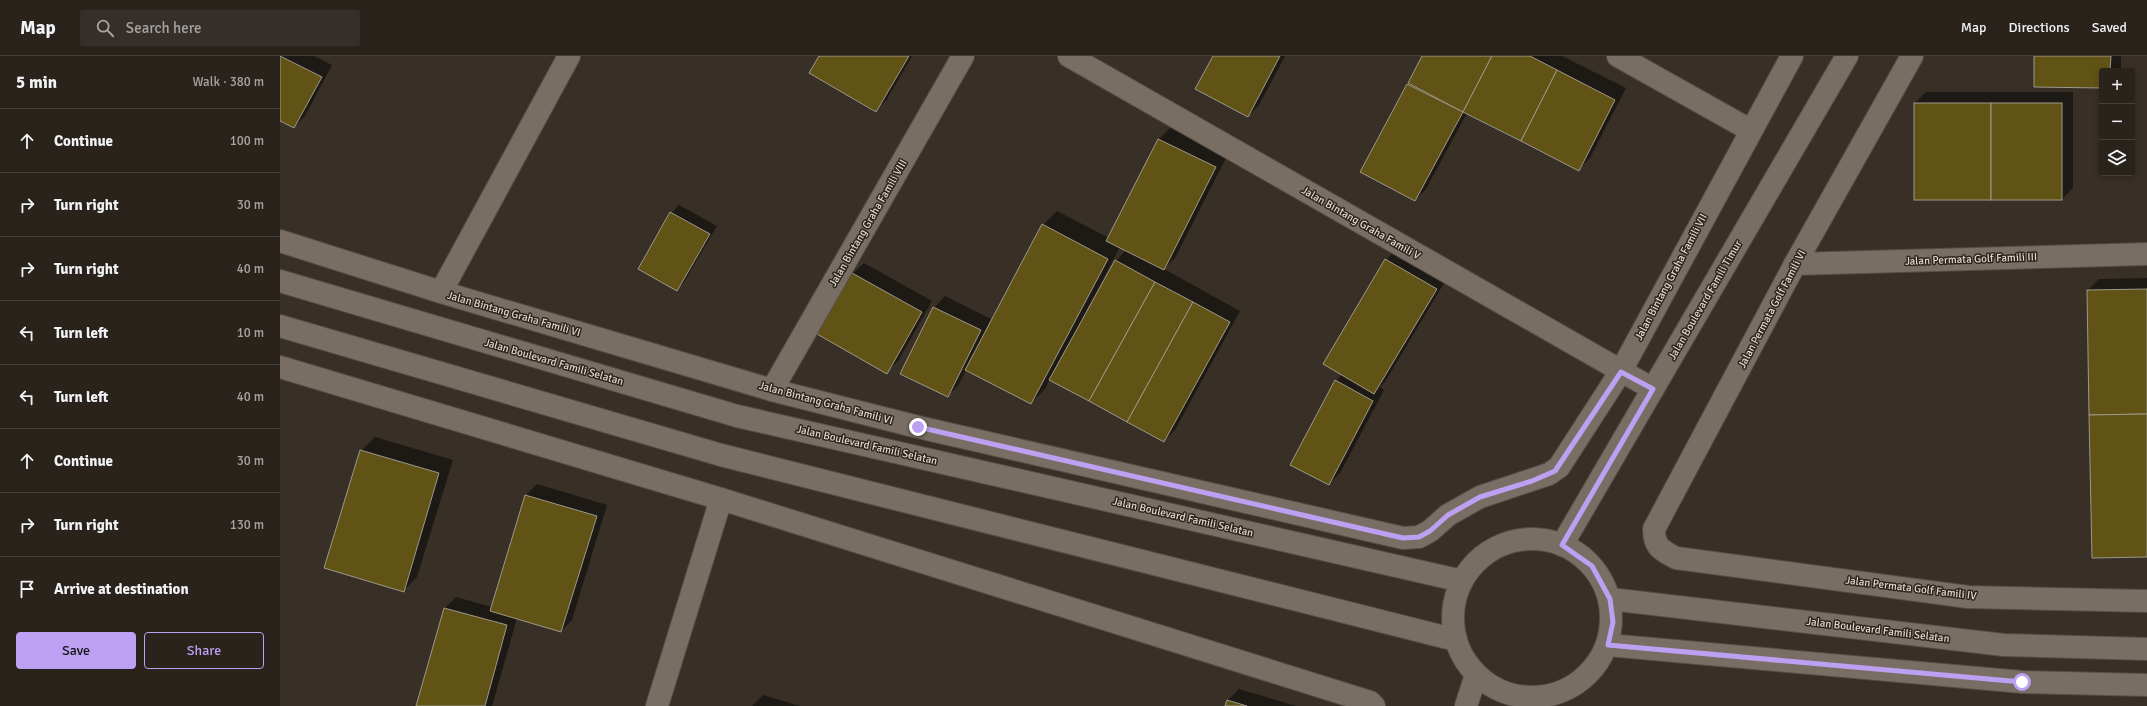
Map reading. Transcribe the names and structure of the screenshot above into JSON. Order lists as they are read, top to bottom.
{
  "streets": {
    "street": [
      "Jalan Bintang Graha Famili VIII",
      "Jalan Bintang Graha Famili V",
      "Jalan Permata Golf Famili III",
      "Jalan Bintang Graha Famili VII",
      "Jalan Boulevard Famili Timur",
      "Jalan Permata Golf Famili VI",
      "Jalan Bintang Graha Famili VI",
      "Jalan Boulevard Famili Selatan",
      "Jalan Permata Golf Famili IV"
    ]
  },
  "crossings": [
    ["Jalan Bintang Graha Famili VIII", "Jalan Bintang Graha Famili VI"],
    ["Jalan Bintang Graha Famili V", "Jalan Bintang Graha Famili VII"],
    ["Jalan Bintang Graha Famili V", "Jalan Boulevard Famili Timur"],
    ["Jalan Permata Golf Famili III", "Jalan Permata Golf Famili VI"],
    ["Jalan Bintang Graha Famili VII", "Jalan Bintang Graha Famili VI"],
    ["Jalan Permata Golf Famili VI", "Jalan Permata Golf Famili IV"]
  ],
  "page": {
    "header": "Map",
    "search": "Search here",
    "nav": ["Map", "Directions", "Saved"],
    "heading": ["5 min", "Walk · 380 m"],
    "map_buttons": ["+", "−"],
    "list": [
      ["Continue", "100 m"],
      ["Turn right", "30 m"],
      ["Turn right", "40 m"],
      ["Turn left", "10 m"],
      ["Turn left", "40 m"],
      ["Continue", "30 m"],
      ["Turn right", "130 m"],
      "Arrive at destination"
    ],
    "buttons": ["Save", "Share"]
  }
}
